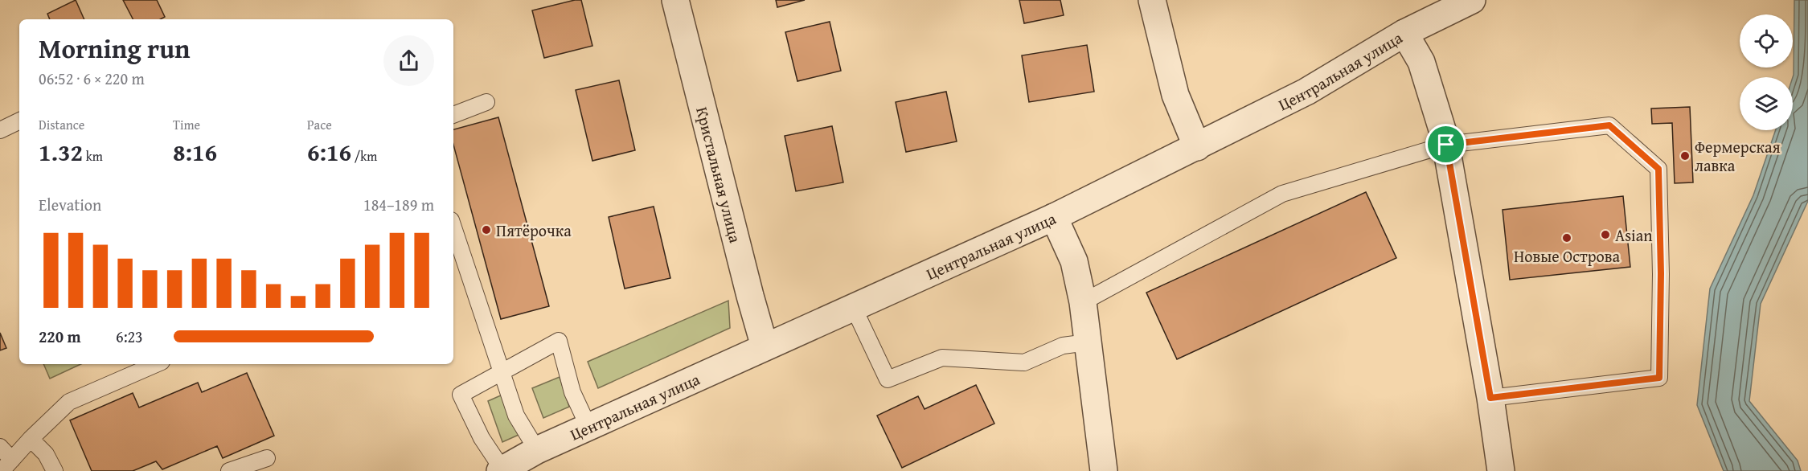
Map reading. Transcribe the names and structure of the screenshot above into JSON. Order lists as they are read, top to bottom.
{
  "streets": {
    "street": ["Центральная улица", "Кристальная улица"]
  },
  "crossings": [
    ["Центральная улица", "Кристальная улица"]
  ],
  "places": [
    "Фермерская лавка",
    "Пятёрочка",
    "Asian",
    "Новые Острова"
  ],
  "page": {
    "heading": ["Morning run", "06:52 · 6 × 220 m"],
    "stats": [
      ["Distance", "1.32 km"],
      ["Time", "8:16"],
      ["Pace", "6:16 /km"]
    ],
    "chart": ["Elevation", "184–189 m"],
    "list": [
      {
        "name": "220 m",
        "note": "6:23"
      }
    ]
  }
}
